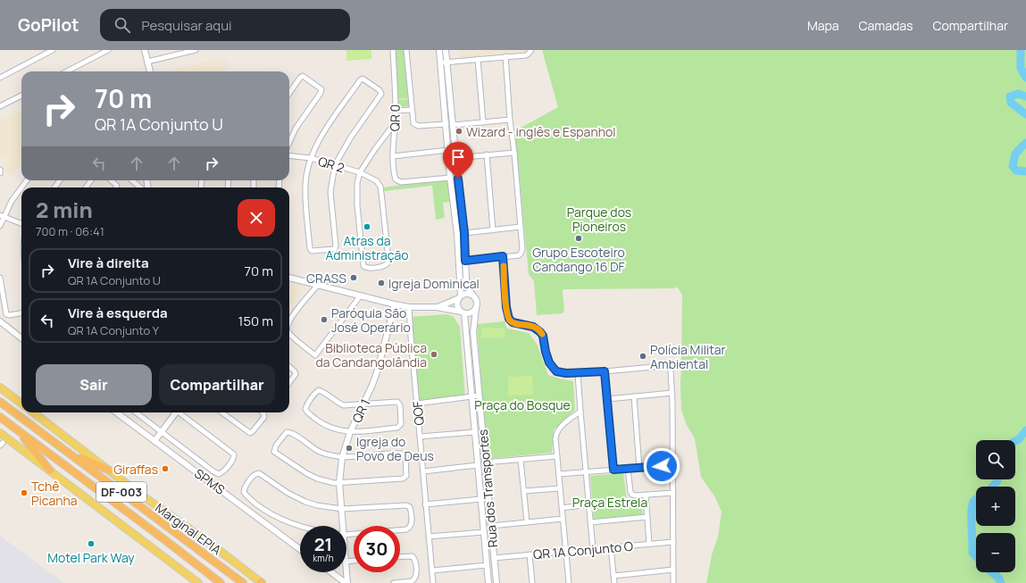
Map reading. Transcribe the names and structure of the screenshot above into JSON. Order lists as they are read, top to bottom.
{
  "streets": {
    "highway": ["DF-003"],
    "main road": ["Marginal EPIA"],
    "street": [
      "QR 0",
      "QR 2",
      "QR 1",
      "QOF",
      "SPMS",
      "Rua dos Transportes",
      "QR 1A Conjunto O"
    ]
  },
  "crossings": [
    ["Rua dos Transportes", "QR 1A Conjunto O"]
  ],
  "parks": ["Parque dos Pioneiros", "Praça do Bosque", "Praça Estrela"],
  "places": [
    "Wizard - inglês e Espanhol",
    "Atras da Administração",
    "Grupo Escoteiro Candango 16 DF",
    "CRASS",
    "Igreja Dominical",
    "Paróquia São José Operário",
    "Biblioteca Pública da Candangolândia",
    "Polícia Militar Ambiental",
    "Igreja do Povo de Deus",
    "Giraffas",
    "Tchê Picanha",
    "Motel Park Way"
  ],
  "page": {
    "header": "GoPilot",
    "search": "Pesquisar aqui",
    "nav": ["Mapa", "Camadas", "Compartilhar"],
    "turn": ["70 m", "QR 1A Conjunto U"],
    "heading": ["2 min", "700 m · 06:41"],
    "list": [
      {
        "name": "Vire à direita",
        "note": "QR 1A Conjunto U",
        "value": "70 m"
      },
      {
        "name": "Vire à esquerda",
        "note": "QR 1A Conjunto Y",
        "value": "150 m"
      }
    ],
    "buttons": ["Sair", "Compartilhar"],
    "map_buttons": ["+", "−"],
    "speed": "21 km/h",
    "limit": "30"
  }
}
